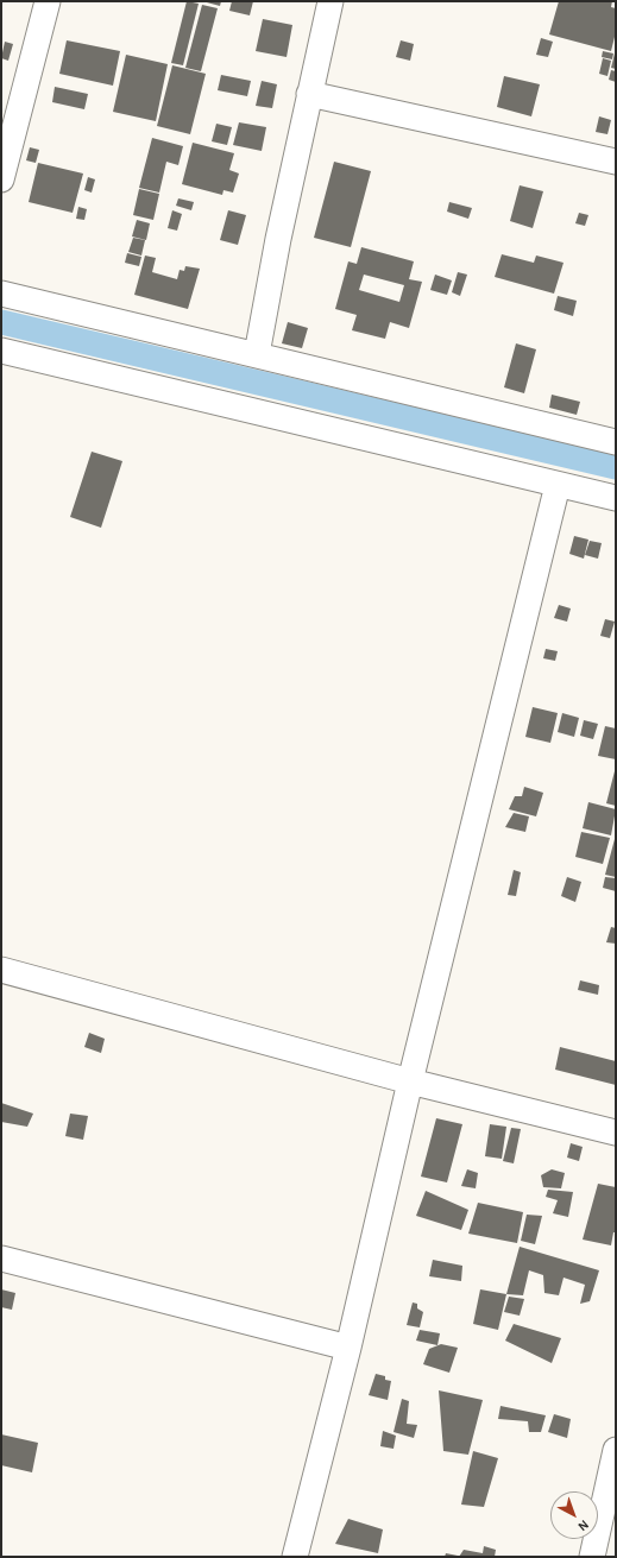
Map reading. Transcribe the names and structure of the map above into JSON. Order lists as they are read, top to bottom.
{
  "north": "bottom right"
}
